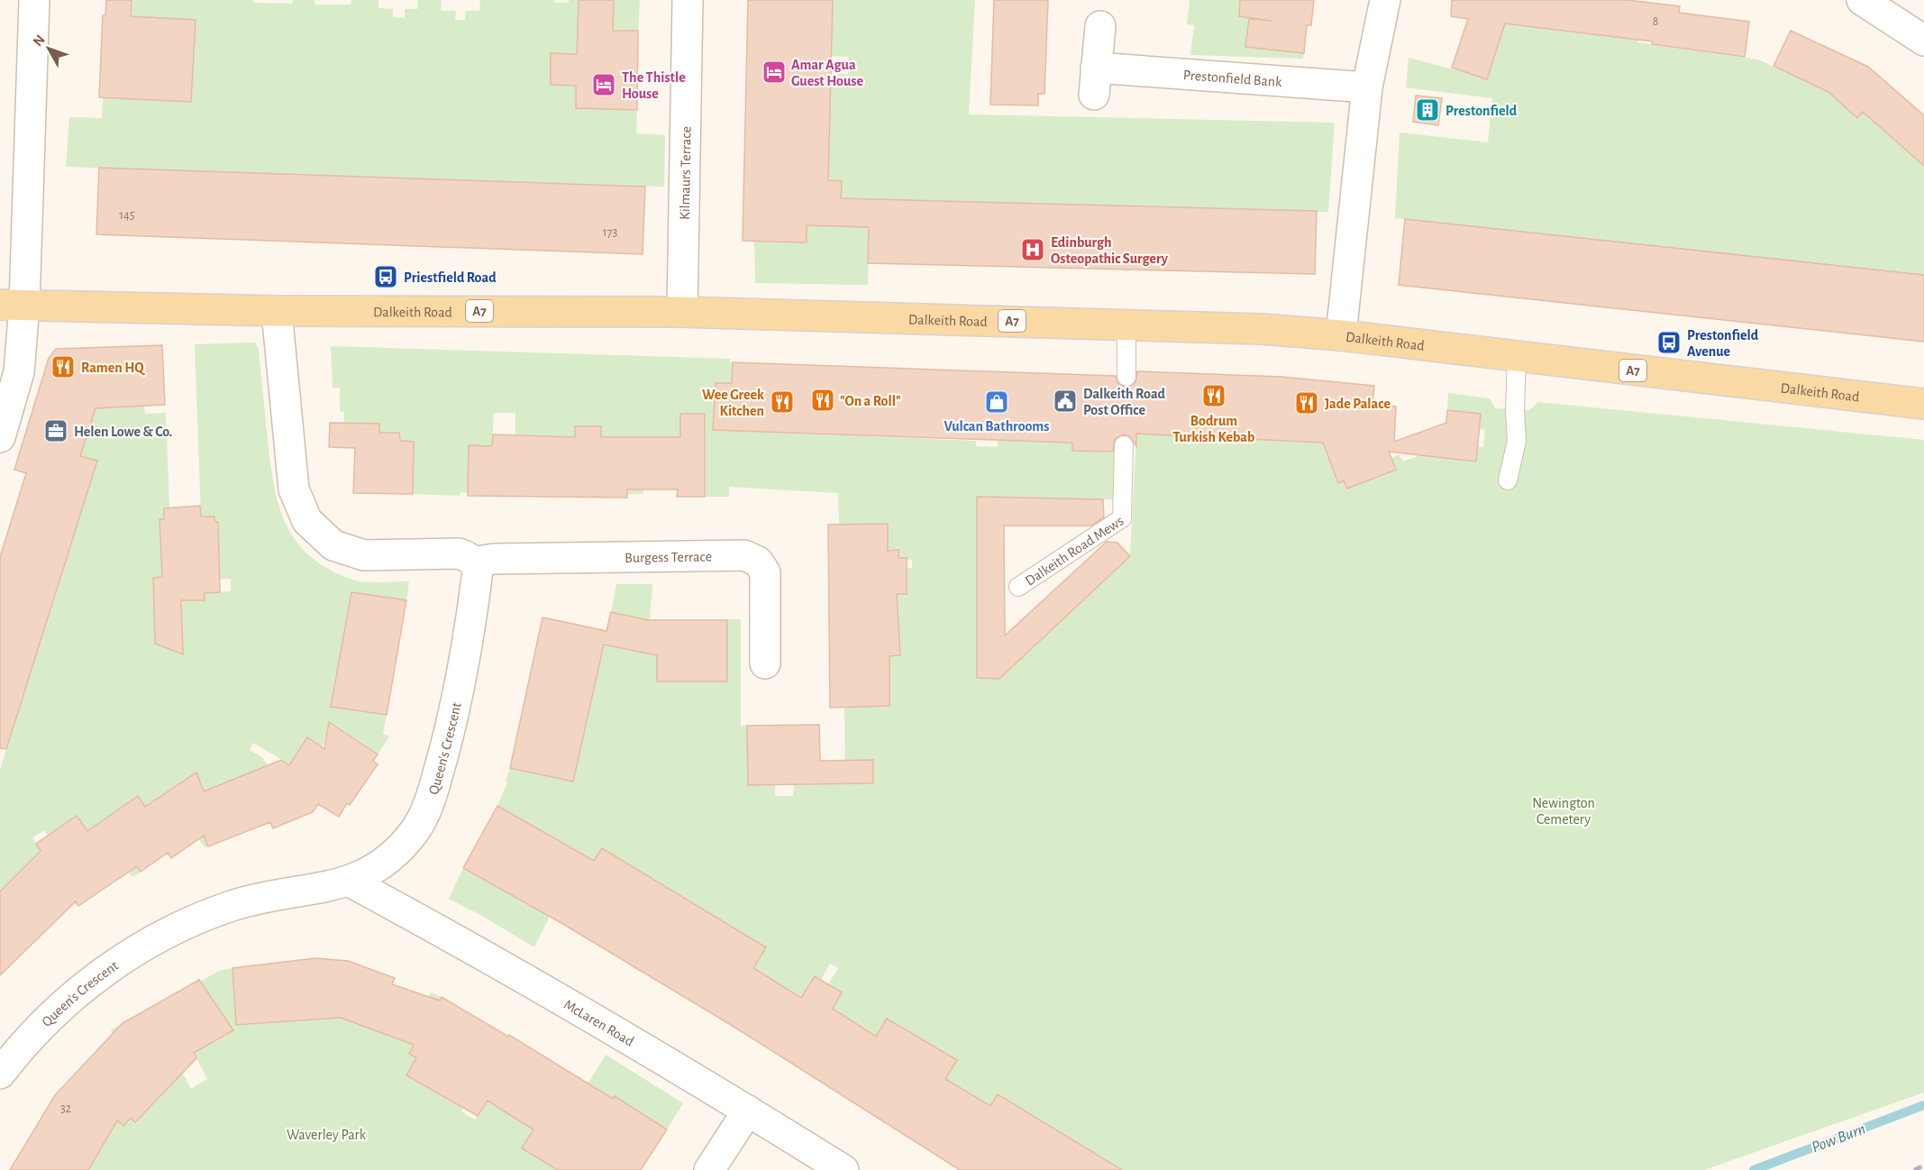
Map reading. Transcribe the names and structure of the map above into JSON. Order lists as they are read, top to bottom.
{
  "streets": {
    "main road": ["Dalkeith Road", "A7"],
    "street": [
      "Prestonfield Bank",
      "Kilmaurs Terrace",
      "Burgess Terrace",
      "Queen's Crescent",
      "McLaren Road"
    ],
    "lane": ["Dalkeith Road Mews"]
  },
  "crossings": [
    ["Kilmaurs Terrace", "Dalkeith Road"],
    ["Burgess Terrace", "Queen's Crescent"],
    ["Queen's Crescent", "McLaren Road"]
  ],
  "water": ["Pow Burn"],
  "parks": ["Newington Cemetery", "Waverley Park"],
  "places": {
    "hotel": ["Amar Agua Guest House", "The Thistle House"],
    "building": ["Prestonfield"],
    "hospital": ["Edinburgh Osteopathic Surgery"],
    "bus stop": ["Priestfield Road", "Prestonfield Avenue"],
    "restaurant": [
      "Ramen HQ",
      "Bodrum Turkish Kebab",
      "\"On a Roll\"",
      "Wee Greek Kitchen",
      "Jade Palace"
    ],
    "public building": ["Dalkeith Road Post Office"],
    "shop": ["Vulcan Bathrooms"],
    "office": ["Helen Lowe & Co."]
  },
  "house_numbers": [
    "8",
    "145",
    "173",
    "32"
  ],
  "north": "top left"
}
